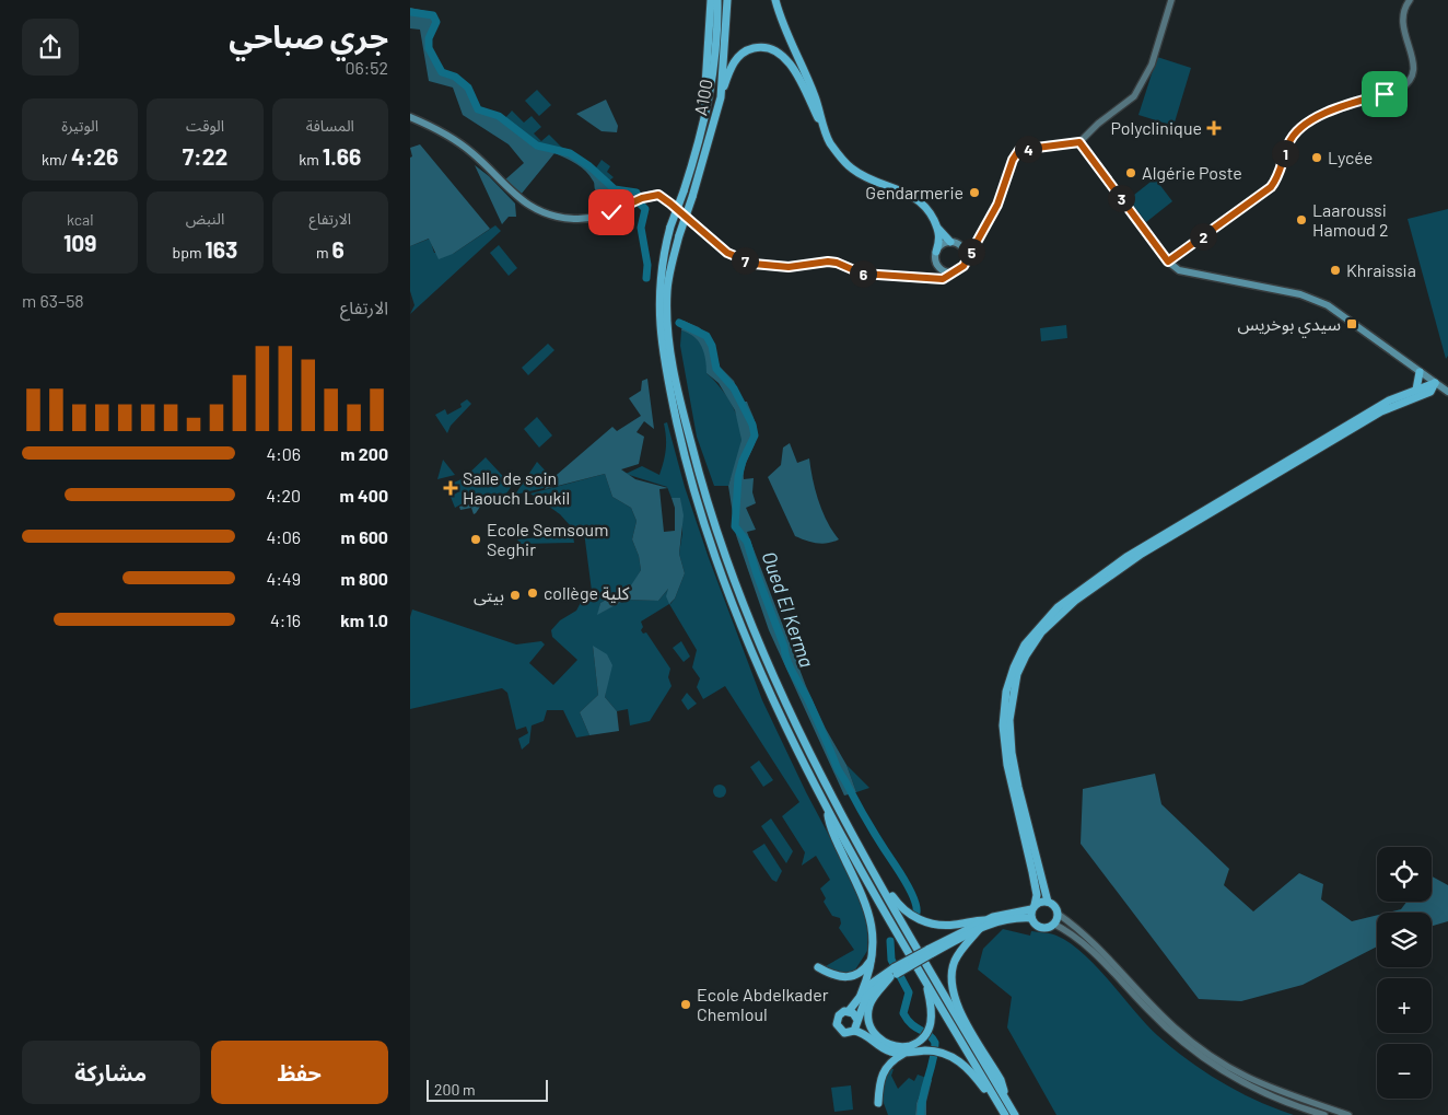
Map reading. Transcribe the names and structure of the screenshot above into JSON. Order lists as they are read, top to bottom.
{
  "streets": {
    "highway": ["A100"]
  },
  "water": ["Oued El Kerma"],
  "places": {
    "health": ["Polyclinique", "Salle de soin Haouch Loukil"],
    "other": [
      "Lycée",
      "Algérie Poste",
      "Gendarmerie",
      "Laaroussi Hamoud 2",
      "Khraissia",
      "Ecole Semsoum Seghir",
      "collège كلية",
      "بيتى",
      "Ecole Abdelkader Chemloul"
    ],
    "transit": ["سيدي بوخريس"]
  },
  "scale_bar": "200 m",
  "page": {
    "heading": ["جري صباحي", "06:52"],
    "stats": [
      ["المسافة", "1.66 km"],
      ["الوقت", "7:22"],
      ["الوتيرة", "4:26 /km"],
      ["الارتفاع", "6 m"],
      ["النبض", "163 bpm"],
      ["kcal", "109"]
    ],
    "pins": [
      "4",
      "1",
      "3",
      "2",
      "5",
      "7",
      "6"
    ],
    "chart": ["الارتفاع", "58–63 m"],
    "list": [
      {
        "name": "200 m",
        "note": "4:06"
      },
      {
        "name": "400 m",
        "note": "4:20"
      },
      {
        "name": "600 m",
        "note": "4:06"
      },
      {
        "name": "800 m",
        "note": "4:49"
      },
      {
        "name": "1.0 km",
        "note": "4:16"
      }
    ],
    "map_buttons": ["+", "−"],
    "buttons": ["حفظ", "مشاركة"],
    "scale": "200 m"
  }
}
